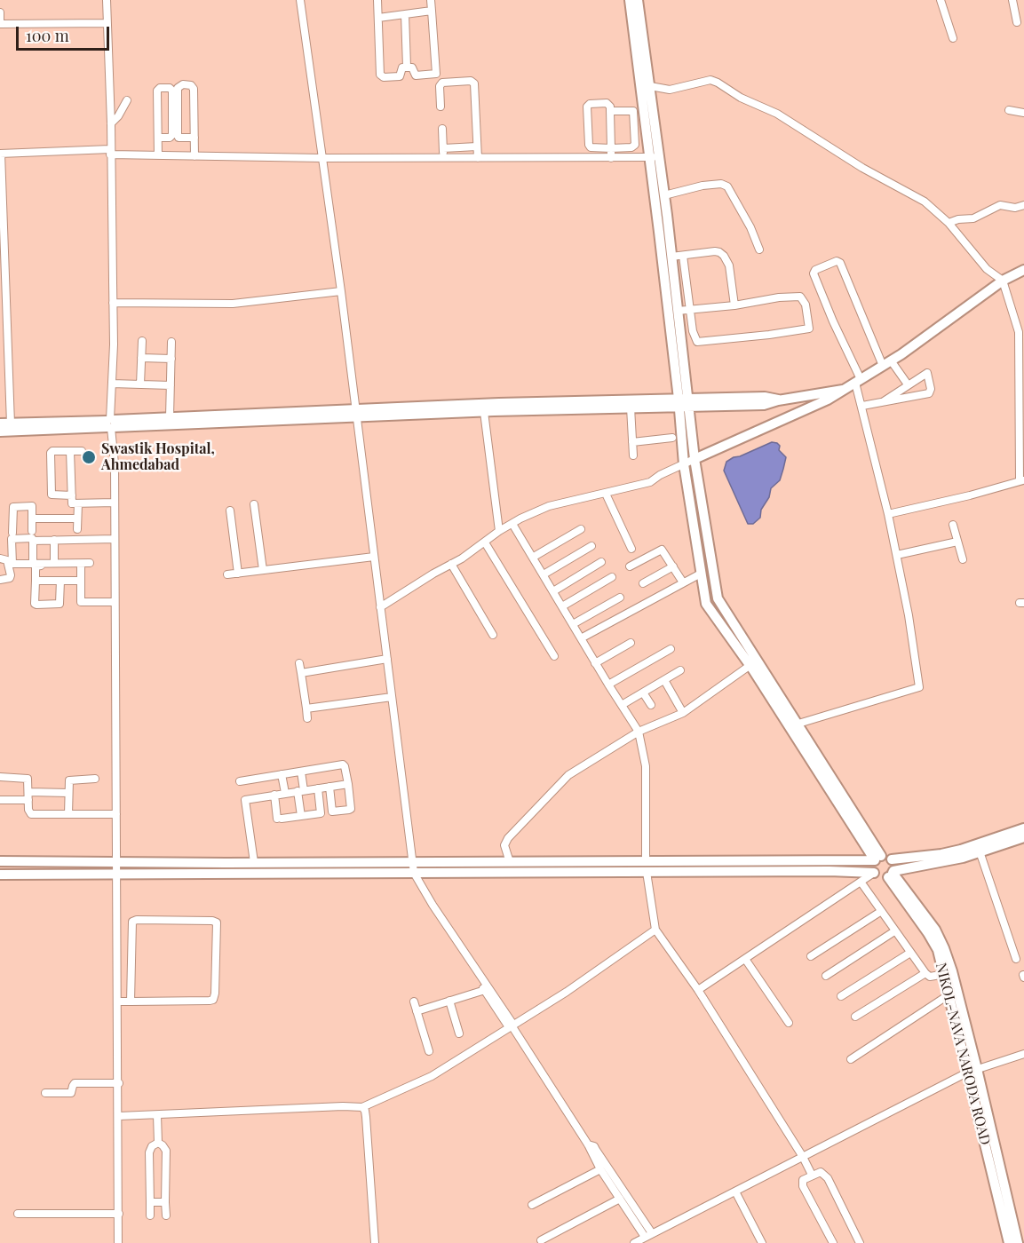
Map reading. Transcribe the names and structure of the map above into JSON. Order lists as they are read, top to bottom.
{
  "streets": {
    "street": ["NIKOL-NAVA NARODA ROAD"]
  },
  "places": ["Swastik Hospital, Ahmedabad"],
  "scale_bar": "100 m"
}
